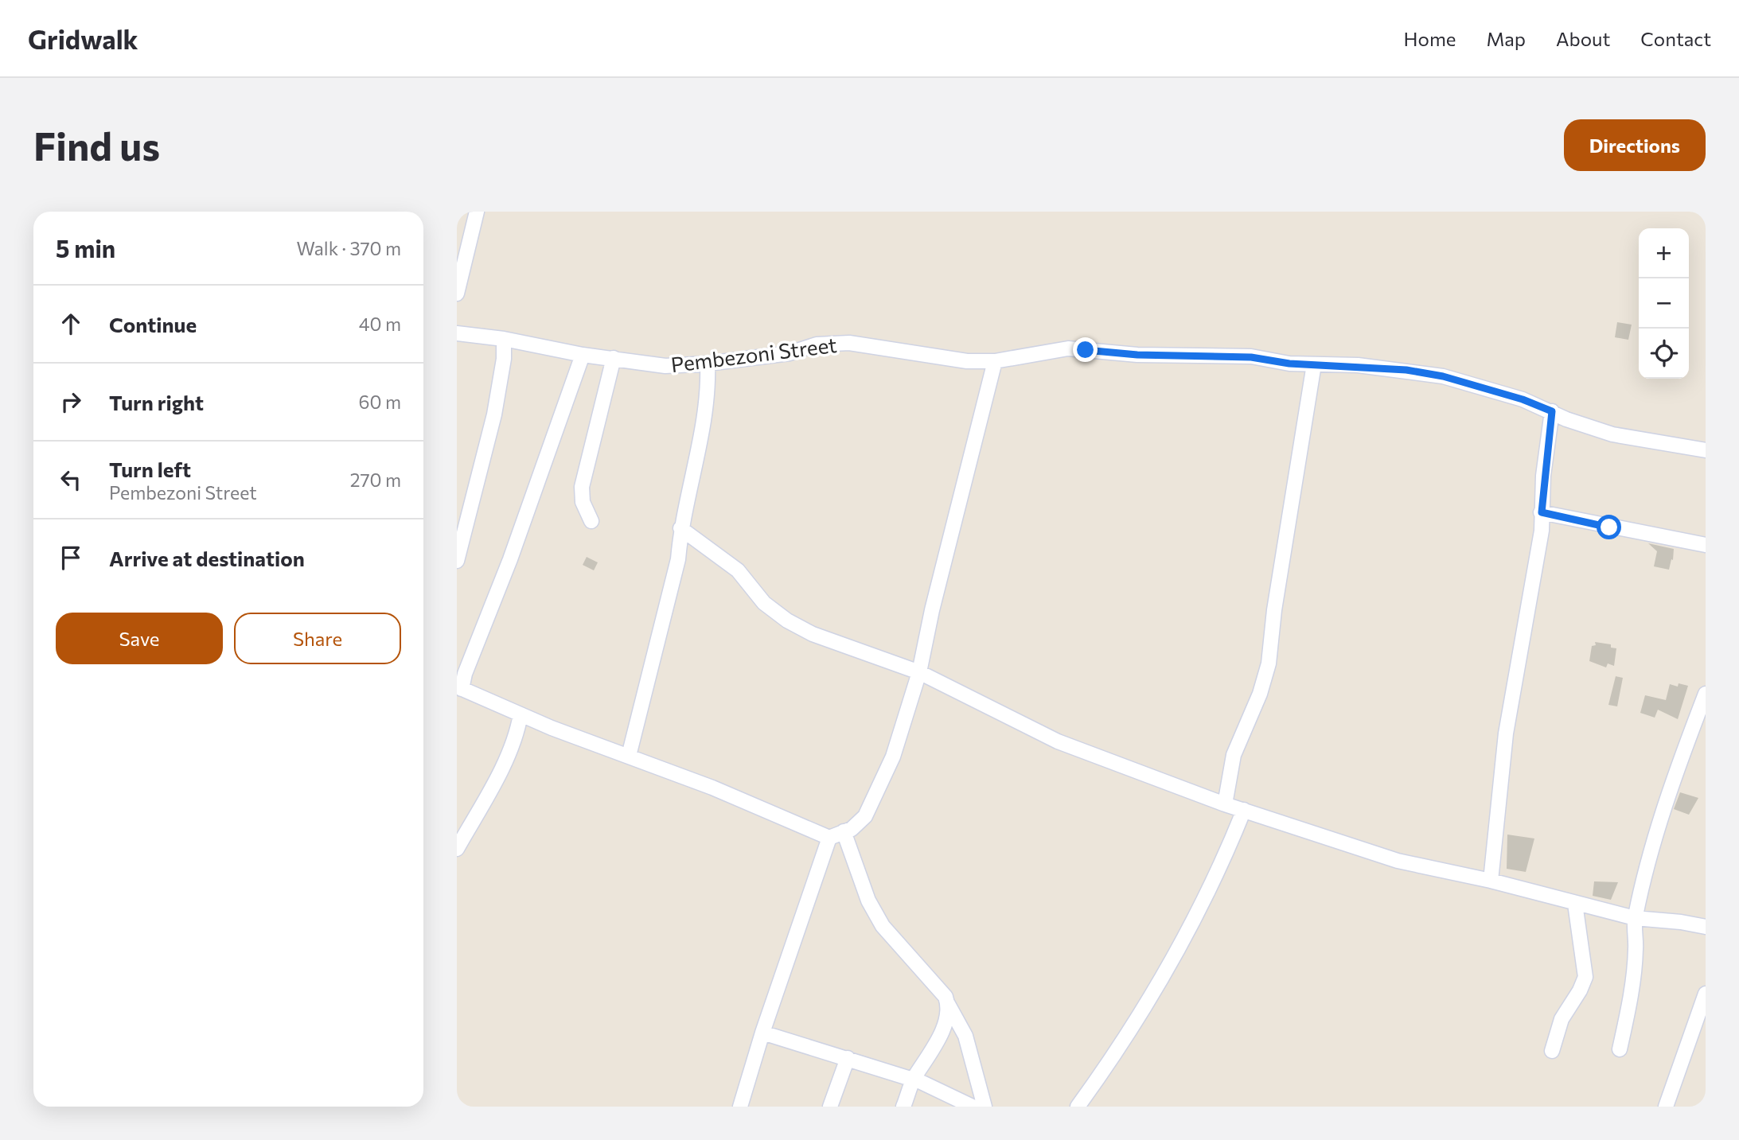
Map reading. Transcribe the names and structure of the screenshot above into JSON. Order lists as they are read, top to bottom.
{
  "streets": {
    "street": ["Pembezoni Street"]
  },
  "page": {
    "header": "Gridwalk",
    "nav": [
      "Home",
      "Map",
      "About",
      "Contact"
    ],
    "buttons": [
      "Directions",
      ["Save", "Share"]
    ],
    "title": "Find us",
    "heading": ["5 min", "Walk · 370 m"],
    "map_buttons": ["+", "−"],
    "list": [
      ["Continue", "40 m"],
      ["Turn right", "60 m"],
      ["Turn left", "Pembezoni Street", "270 m"],
      "Arrive at destination"
    ]
  }
}
